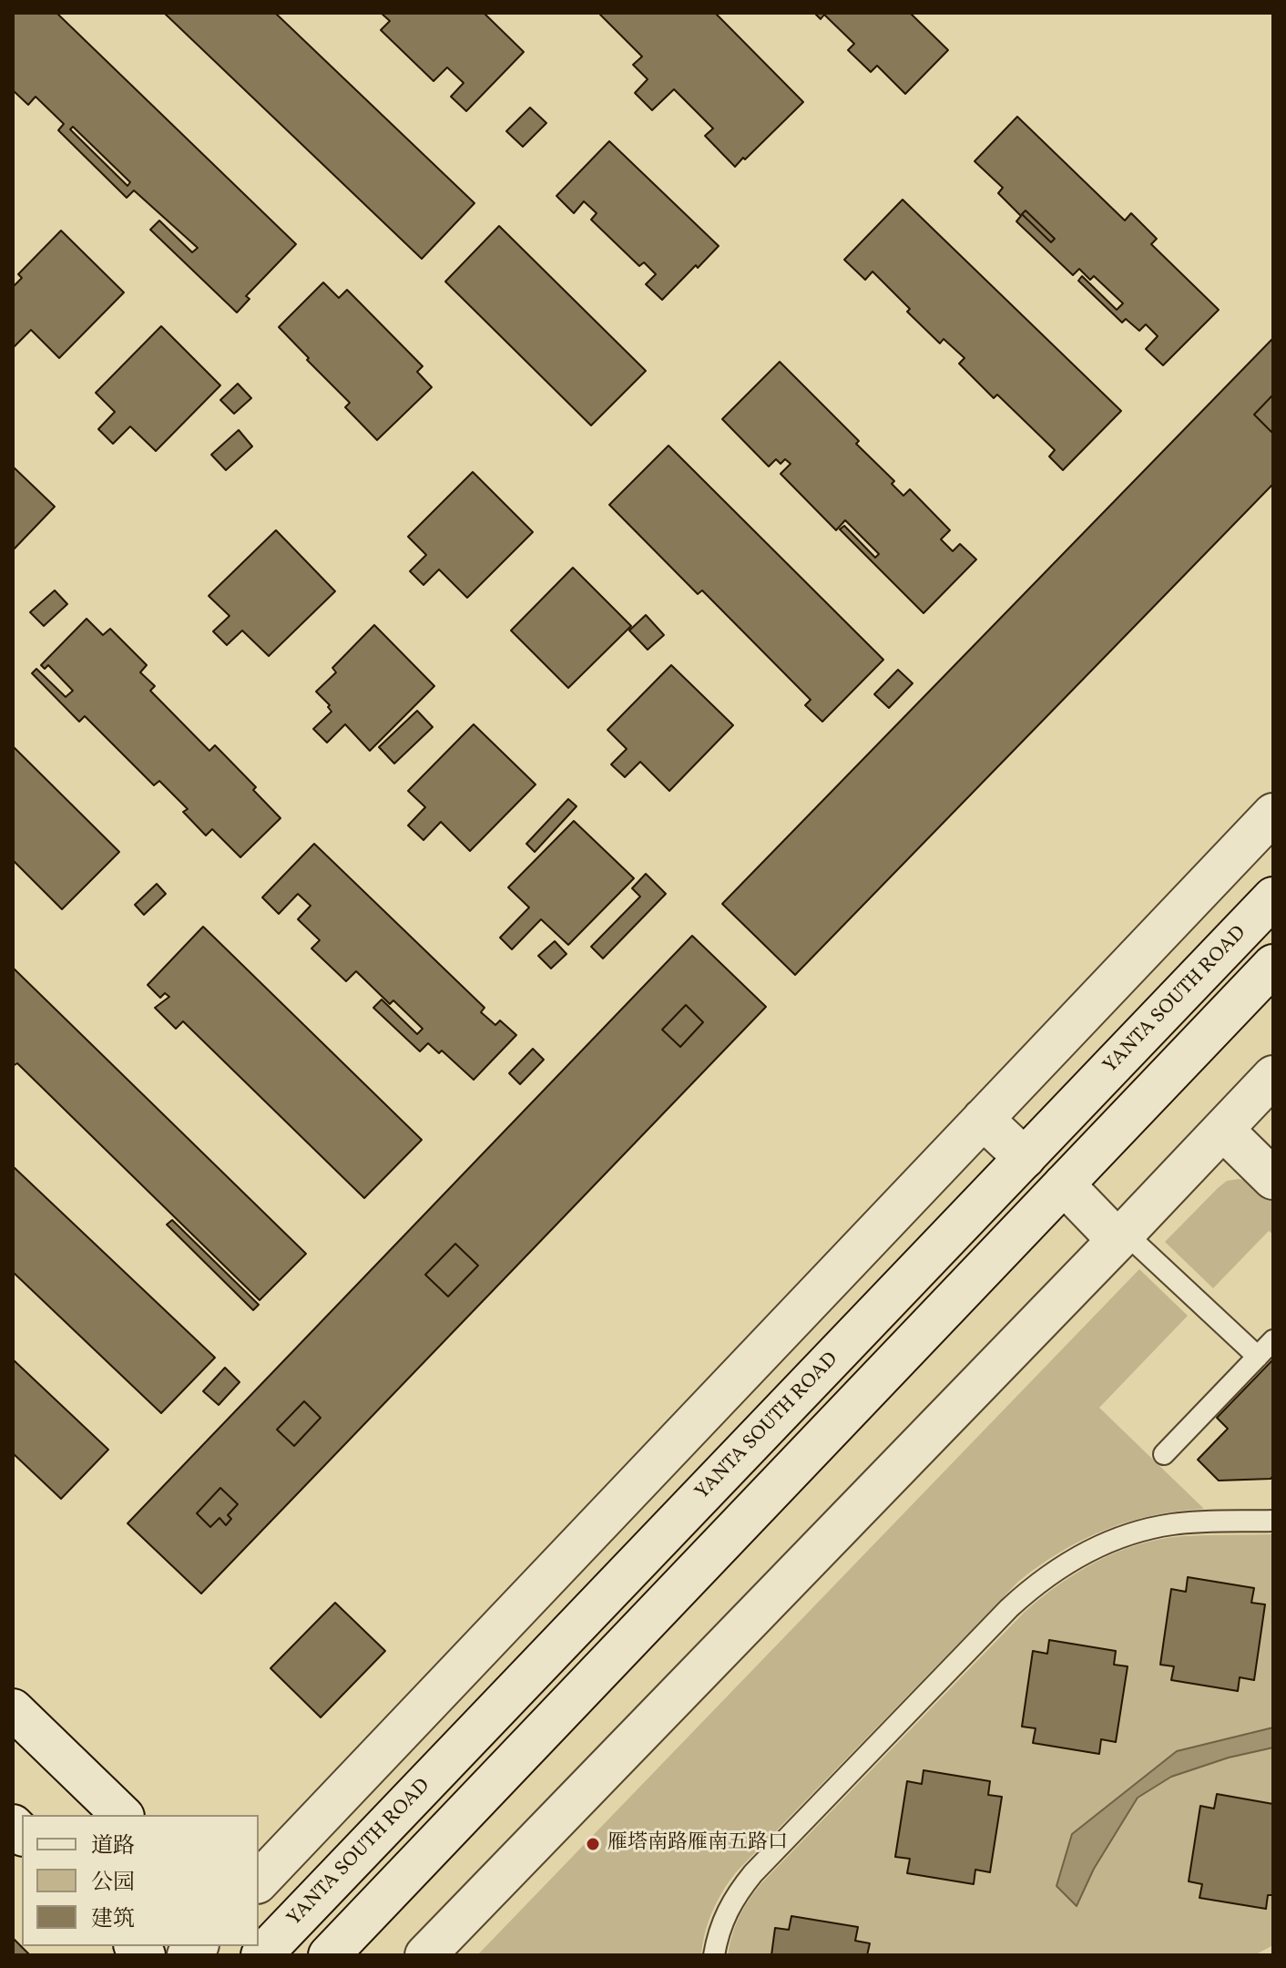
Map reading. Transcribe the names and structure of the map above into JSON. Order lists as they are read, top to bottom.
{
  "streets": {
    "main road": ["YANTA SOUTH ROAD"]
  },
  "places": ["雁塔南路雁南五路口"],
  "legend": ["道路", "公园", "建筑"]
}
